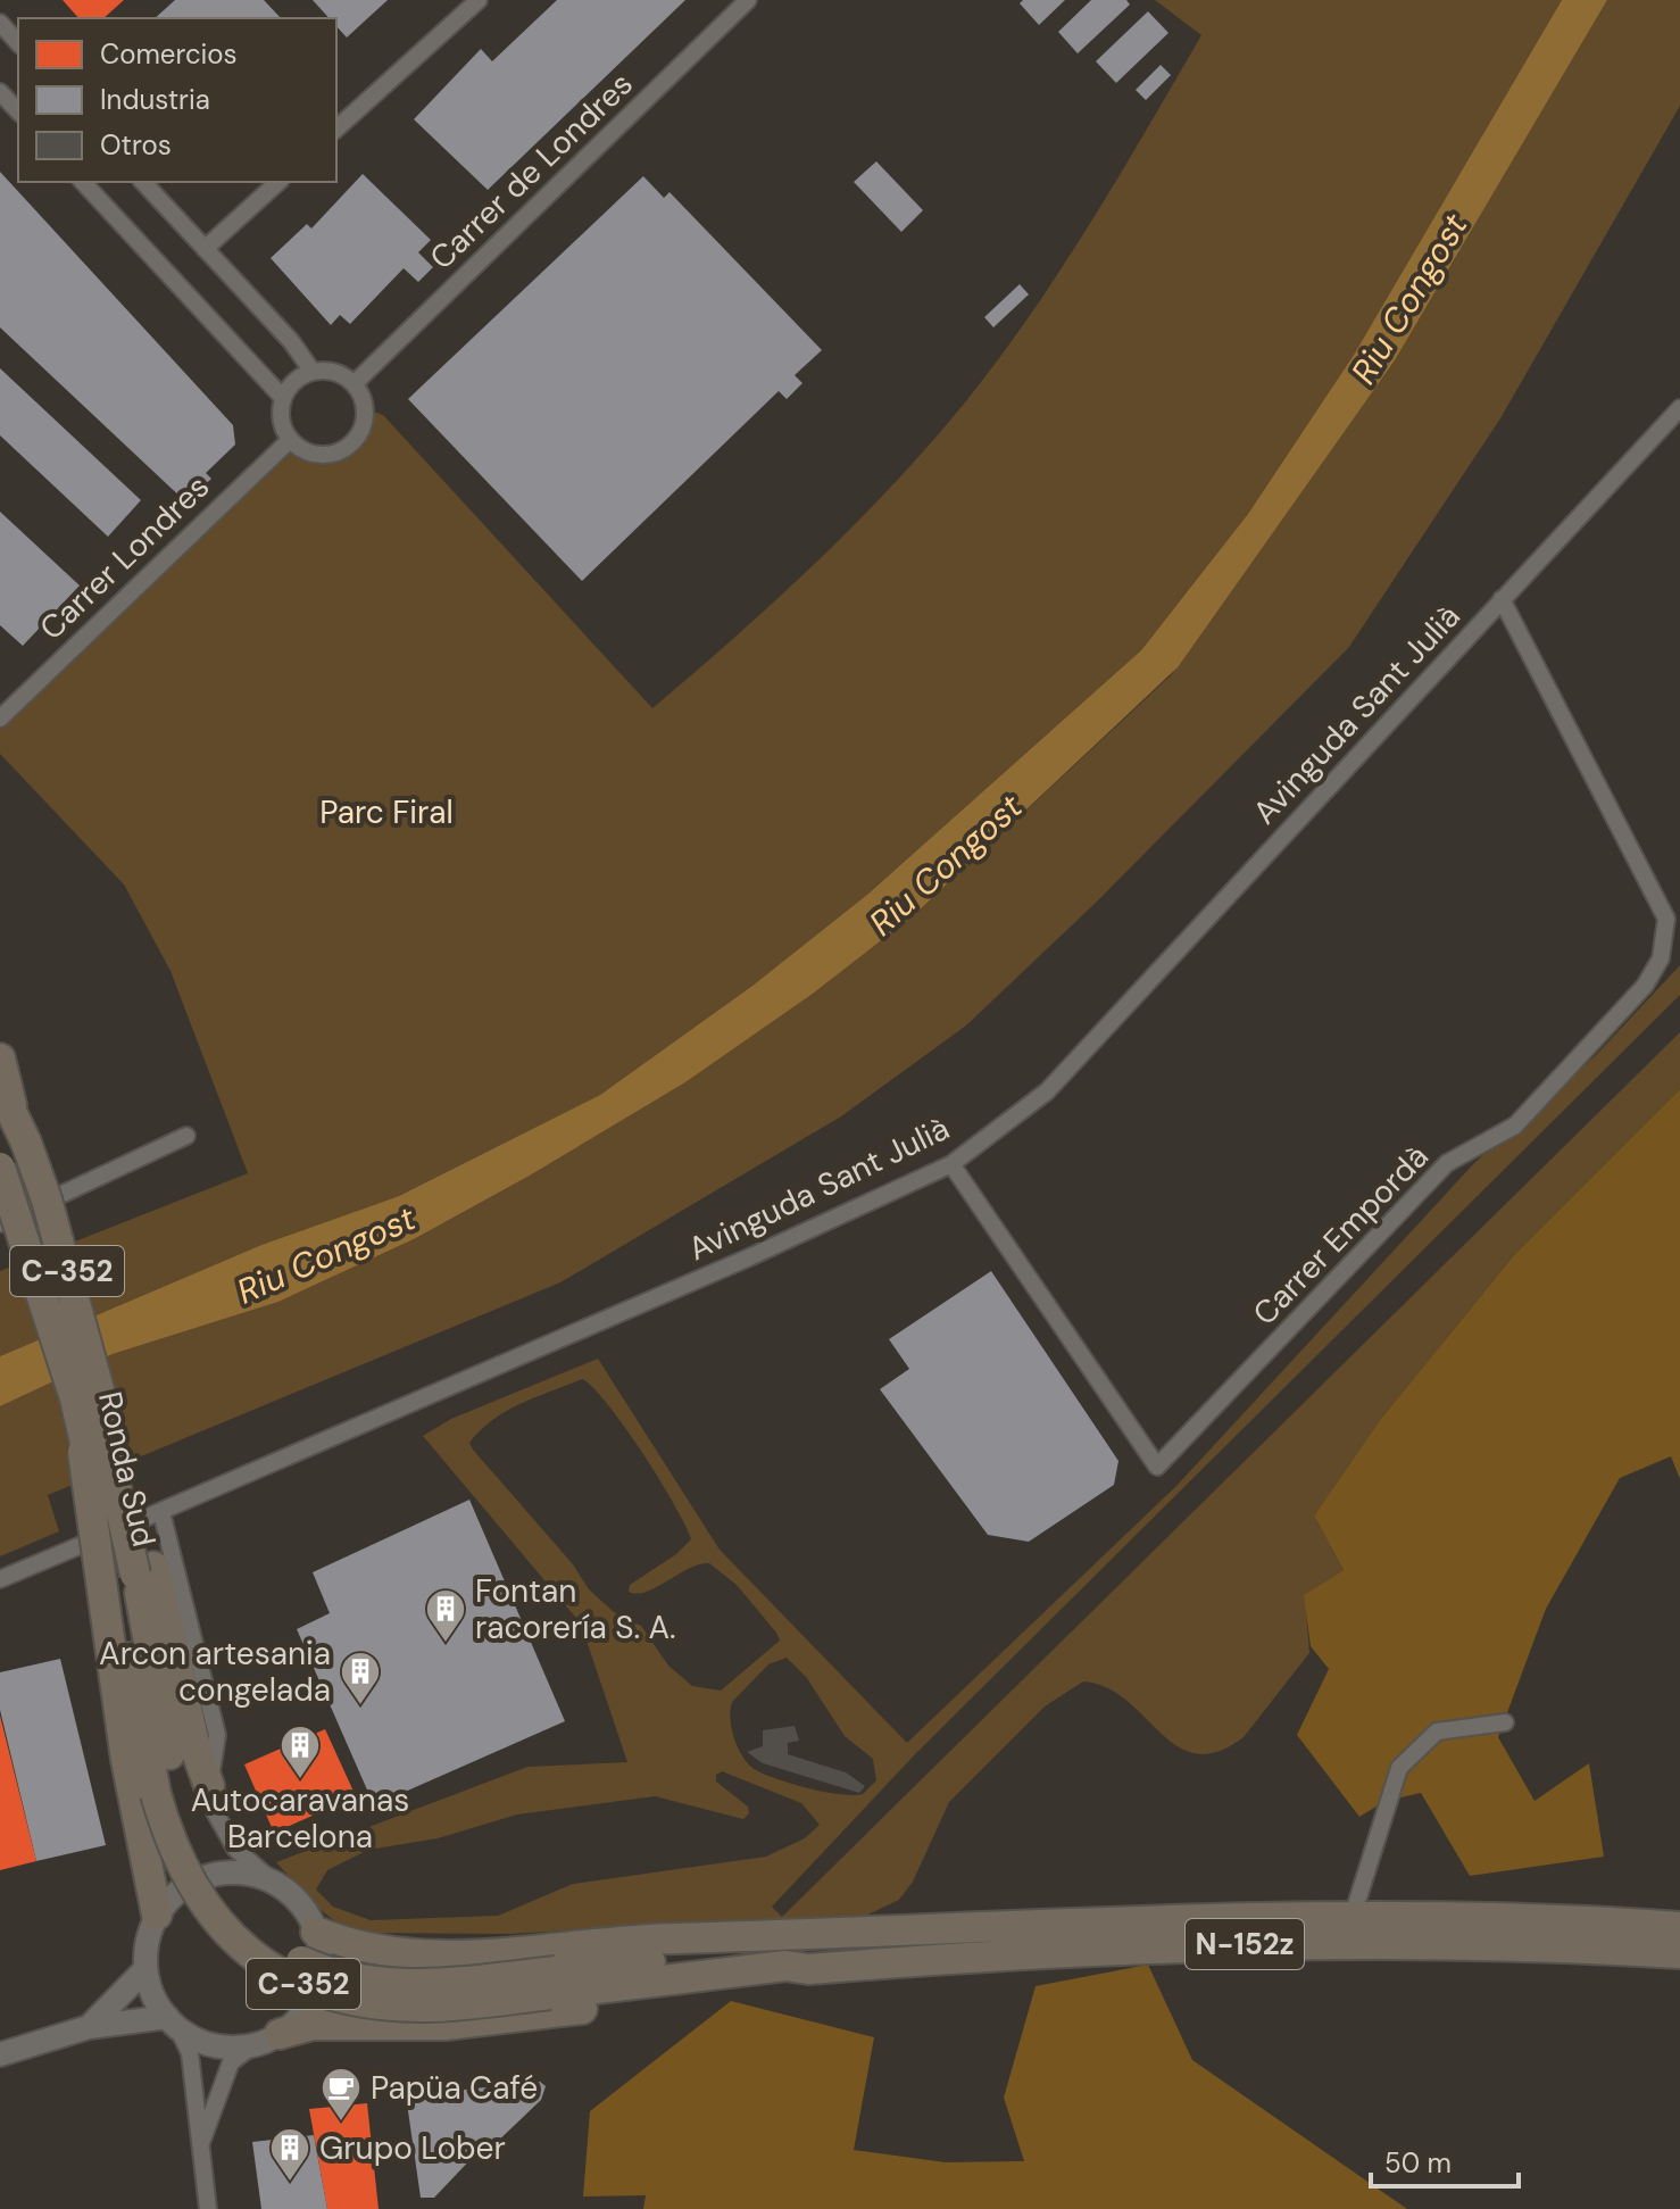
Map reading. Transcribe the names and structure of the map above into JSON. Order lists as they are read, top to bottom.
{
  "streets": {
    "highway": ["C-352", "Ronda Sud", "N-152z"],
    "street": [
      "Carrer de Londres",
      "Carrer Londres",
      "Avinguda Sant Julià",
      "Carrer Empordà"
    ]
  },
  "crossings": [
    ["Carrer de Londres", "Carrer Londres"],
    ["Avinguda Sant Julià", "Carrer Empordà"],
    ["C-352", "Ronda Sud"],
    ["C-352", "N-152z"]
  ],
  "water": ["Riu Congost"],
  "parks": ["Parc Firal"],
  "places": {
    "building": [
      "Fontan racorería S. A.",
      "Arcon artesania congelada",
      "Autocaravanas Barcelona",
      "Grupo Lober"
    ],
    "cafe": ["Papüa Café"]
  },
  "legend": ["Comercios", "Industria", "Otros"],
  "scale_bar": "50 m"
}
